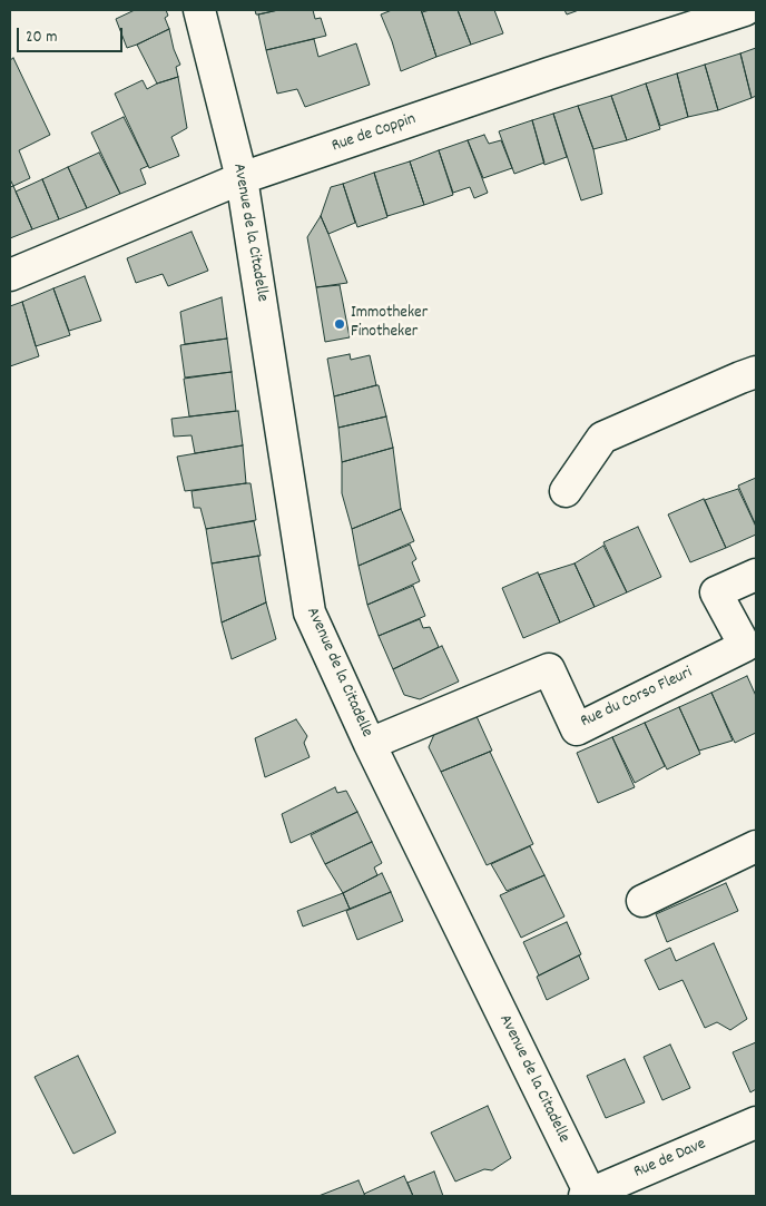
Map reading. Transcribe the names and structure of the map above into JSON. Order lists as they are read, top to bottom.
{
  "streets": {
    "street": [
      "Rue de Coppin",
      "Avenue de la Citadelle",
      "Rue du Corso Fleuri",
      "Rue de Dave"
    ]
  },
  "crossings": [
    ["Rue de Coppin", "Avenue de la Citadelle"],
    ["Avenue de la Citadelle", "Rue du Corso Fleuri"],
    ["Avenue de la Citadelle", "Rue de Dave"]
  ],
  "places": ["Immotheker Finotheker"],
  "scale_bar": "20 m"
}
